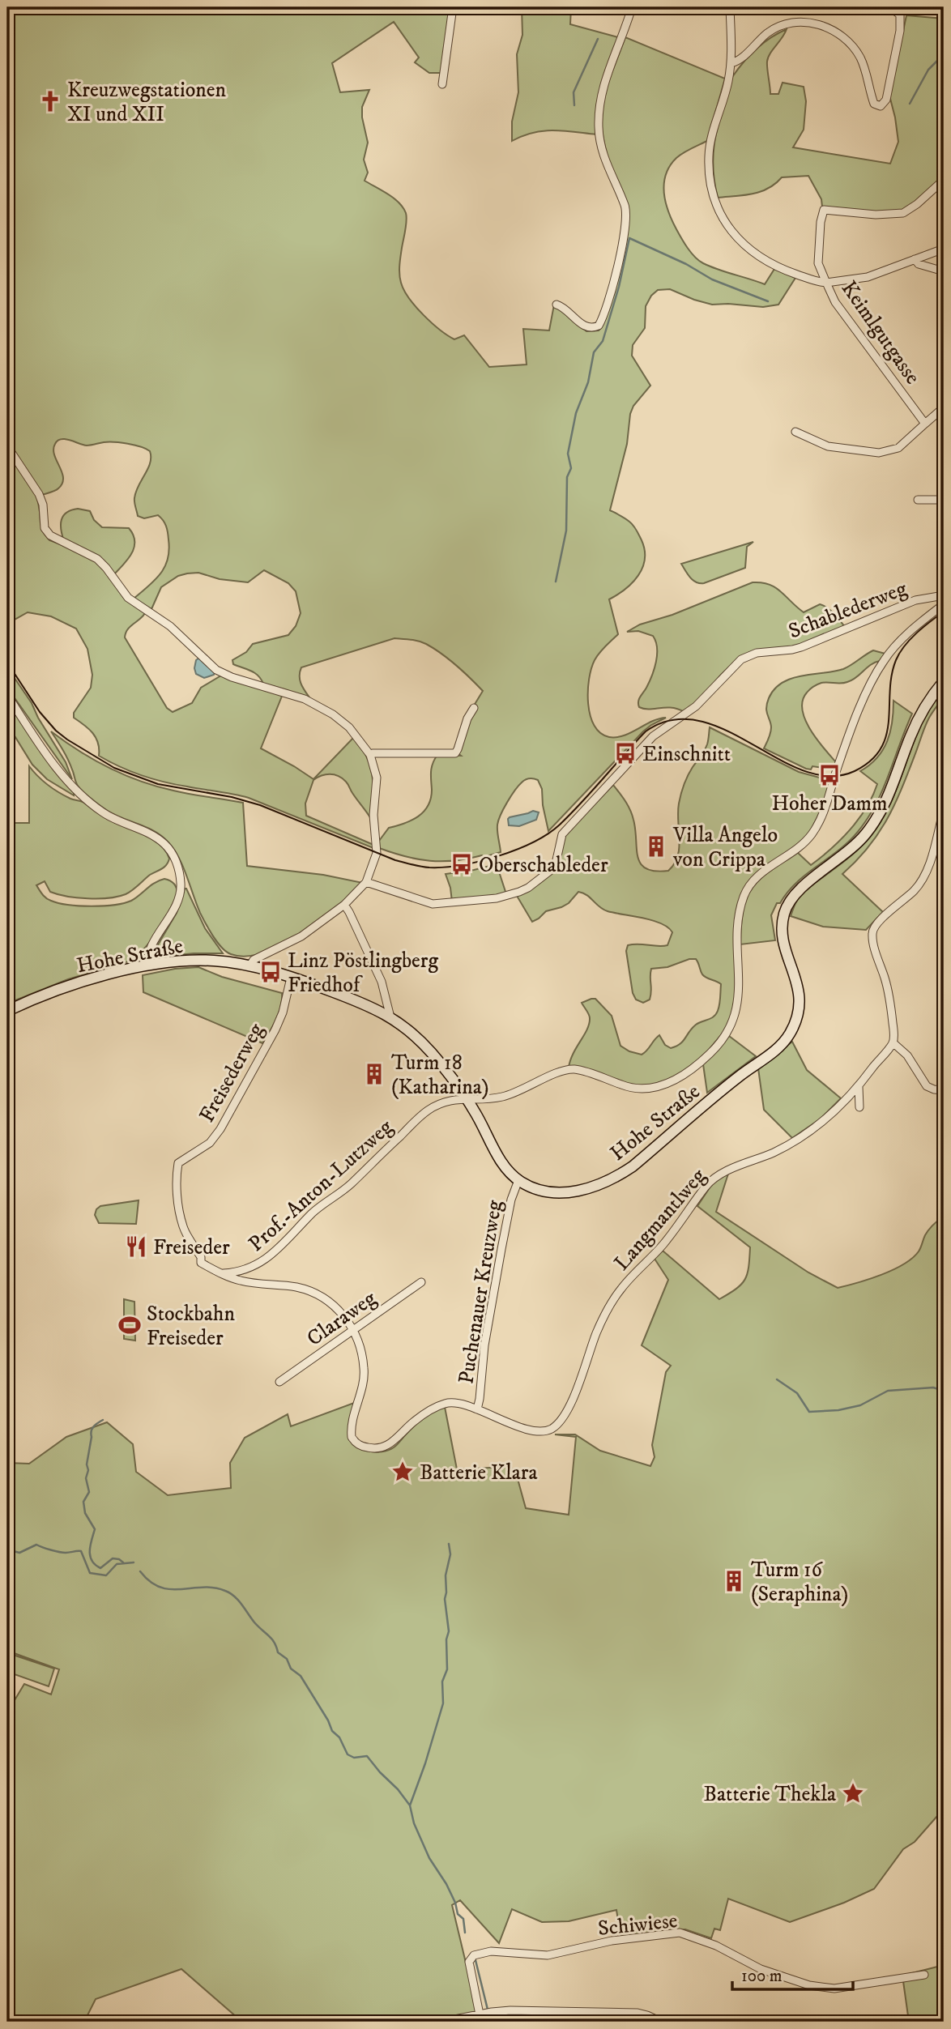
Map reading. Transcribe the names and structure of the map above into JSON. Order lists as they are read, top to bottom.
{
  "streets": {
    "main road": ["Hohe Straße"],
    "street": [
      "Keimlgutgasse",
      "Schablederweg",
      "Freisederweg",
      "Prof.-Anton-Lutzweg",
      "Langmantlweg",
      "Puchenauer Kreuzweg",
      "Claraweg",
      "Schiwiese"
    ]
  },
  "crossings": [
    ["Hohe Straße", "Freisederweg"],
    ["Hohe Straße", "Prof.-Anton-Lutzweg"],
    ["Hohe Straße", "Puchenauer Kreuzweg"],
    ["Freisederweg", "Prof.-Anton-Lutzweg"],
    ["Freisederweg", "Puchenauer Kreuzweg"],
    ["Freisederweg", "Claraweg"],
    ["Langmantlweg", "Puchenauer Kreuzweg"]
  ],
  "places": {
    "church": ["Kreuzwegstationen XI und XII"],
    "bus stop": [
      "Einschnitt",
      "Hoher Damm",
      "Oberschableder",
      "Linz Pöstlingberg Friedhof"
    ],
    "building": ["Villa Angelo von Crippa", "Turm 18 (Katharina)", "Turm 16 (Seraphina)"],
    "restaurant": ["Freiseder"],
    "sports": ["Stockbahn Freiseder"],
    "place": ["Batterie Klara", "Batterie Thekla"]
  },
  "scale_bar": "100 m"
}
